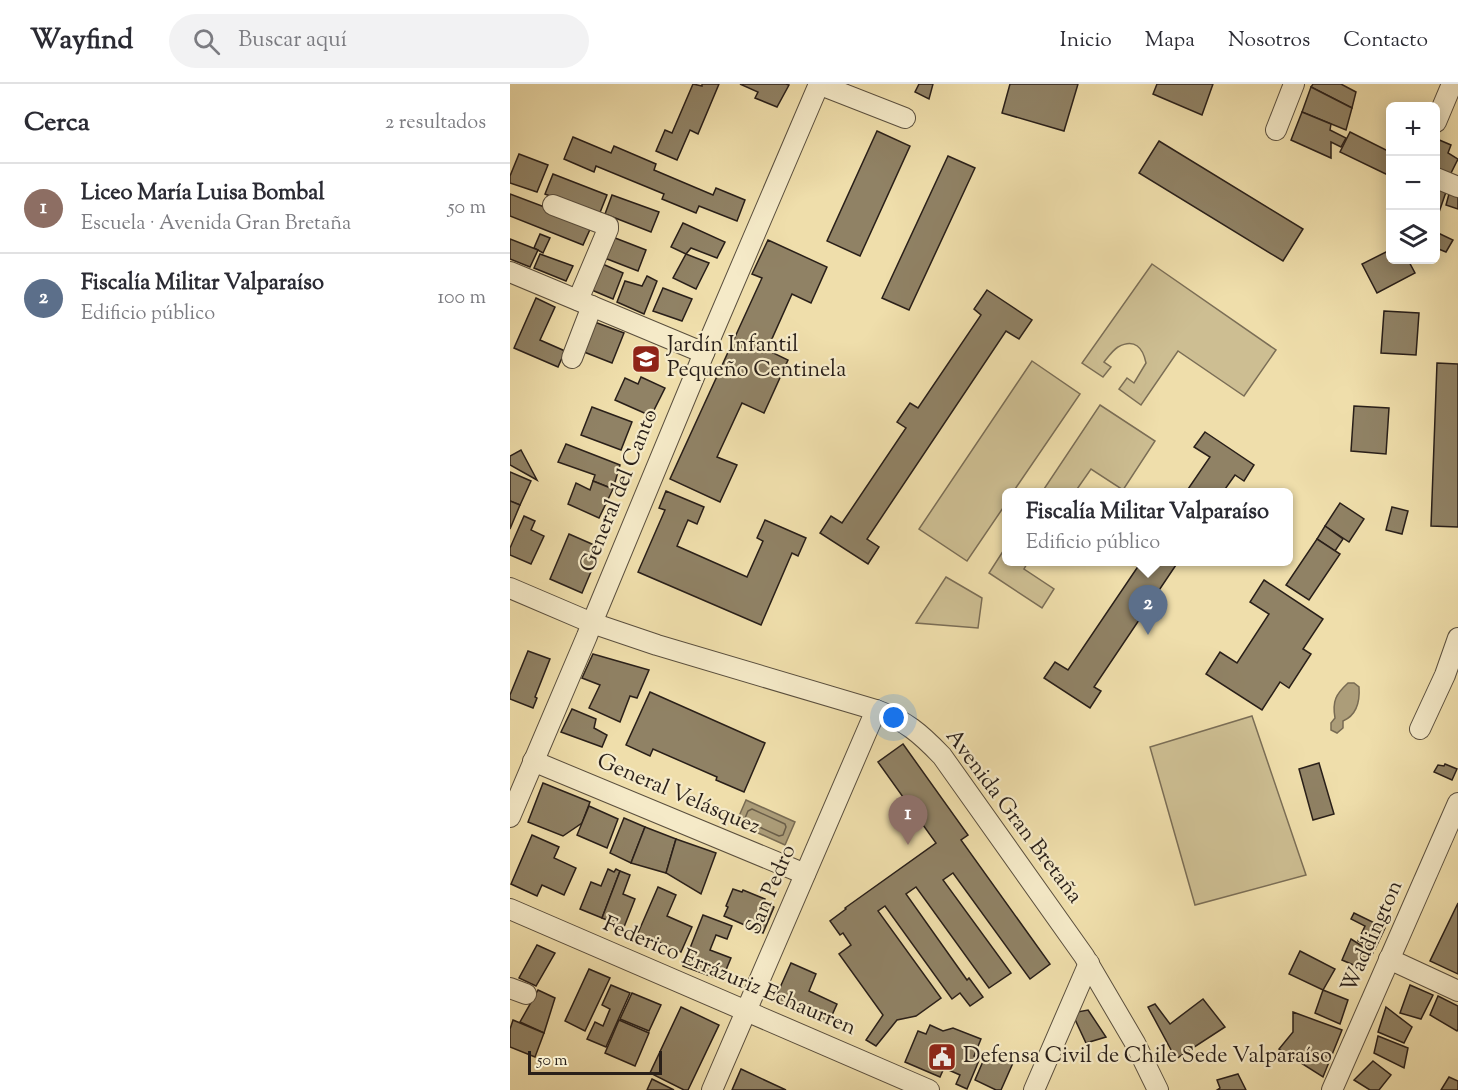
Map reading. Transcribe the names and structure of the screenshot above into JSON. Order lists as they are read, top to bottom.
{
  "streets": {
    "street": [
      "General del Canto",
      "General Velásquez",
      "Avenida Gran Bretaña",
      "San Pedro",
      "Waddington",
      "Federico Errázuriz Echaurren"
    ]
  },
  "crossings": [
    ["General del Canto", "General Velásquez"],
    ["General del Canto", "Avenida Gran Bretaña"],
    ["General Velásquez", "San Pedro"],
    ["Avenida Gran Bretaña", "San Pedro"],
    ["San Pedro", "Federico Errázuriz Echaurren"]
  ],
  "places": {
    "school or university": ["Jardín Infantil Pequeño Centinela"],
    "public building": ["Defensa Civil de Chile Sede Valparaíso"]
  },
  "scale_bar": "50 m",
  "page": {
    "header": "Wayfind",
    "search": "Buscar aquí",
    "nav": [
      "Inicio",
      "Mapa",
      "Nosotros",
      "Contacto"
    ],
    "heading": ["Cerca", "2 resultados"],
    "map_buttons": ["+", "−"],
    "list": [
      {
        "mark": "1",
        "name": "Liceo María Luisa Bombal",
        "note": "Escuela · Avenida Gran Bretaña",
        "value": "50 m"
      },
      {
        "mark": "2",
        "name": "Fiscalía Militar Valparaíso",
        "note": "Edificio público",
        "value": "100 m"
      }
    ],
    "popup": ["Fiscalía Militar Valparaíso", "Edificio público"],
    "pins": ["2", "1"],
    "scale": "50 m"
  }
}
